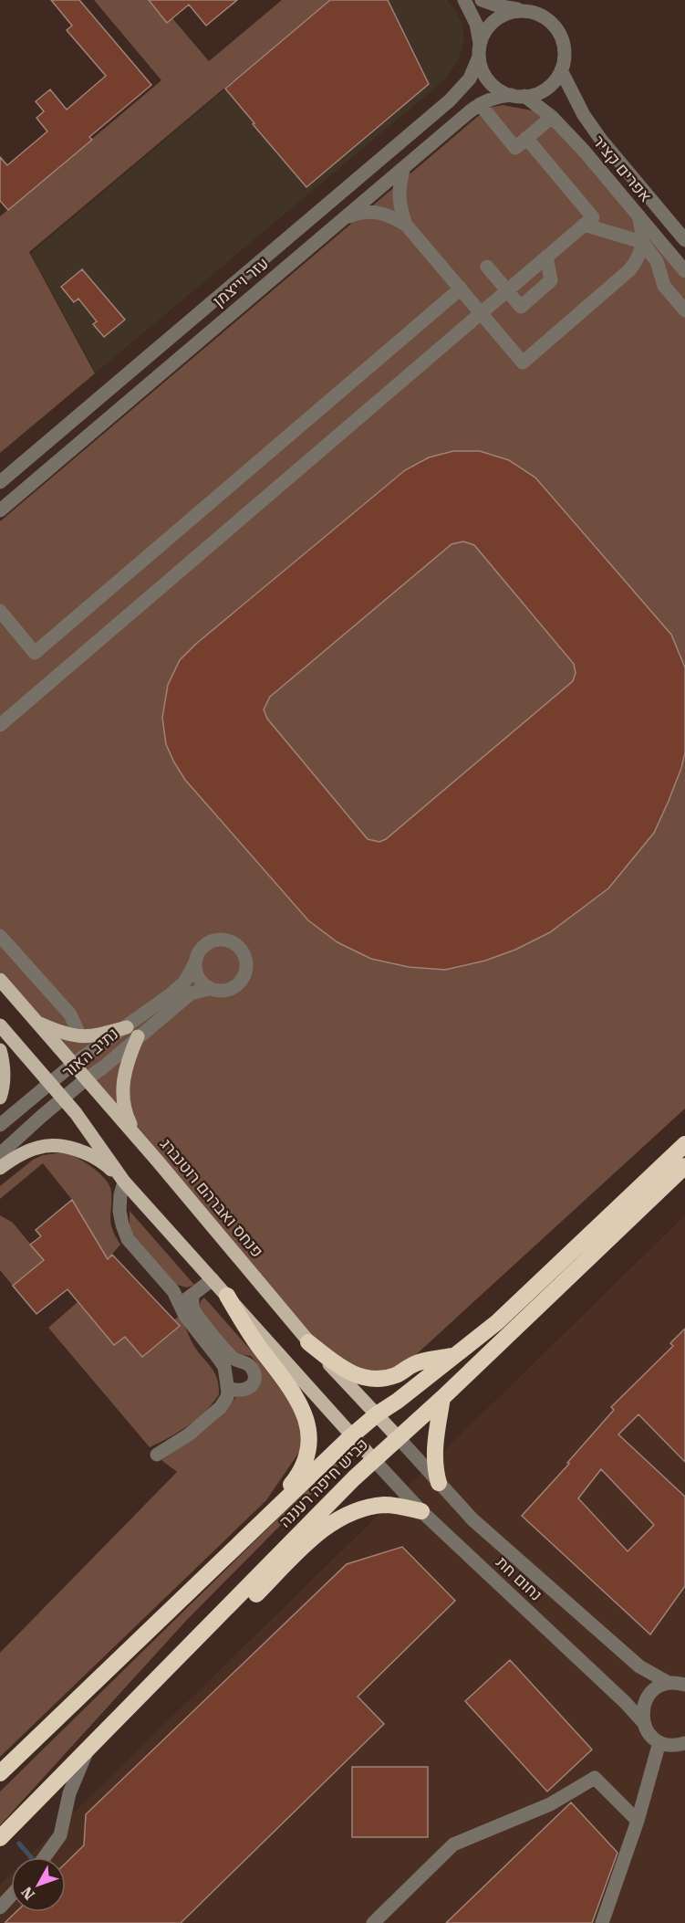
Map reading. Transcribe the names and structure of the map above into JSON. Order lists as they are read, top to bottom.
{
  "streets": {
    "highway": ["כביש חיפה רעננה"],
    "main road": ["פנחס ואברהם רוטנברג"],
    "street": [
      "אפרים קציר",
      "עזר וייצמן",
      "נתיב האור",
      "נחום חת"
    ]
  },
  "crossings": [
    ["אפרים קציר", "עזר וייצמן"],
    ["נתיב האור", "פנחס ואברהם רוטנברג"],
    ["פנחס ואברהם רוטנברג", "כביש חיפה רעננה"],
    ["פנחס ואברהם רוטנברג", "נחום חת"],
    ["כביש חיפה רעננה", "נחום חת"]
  ],
  "north": "bottom left"
}
